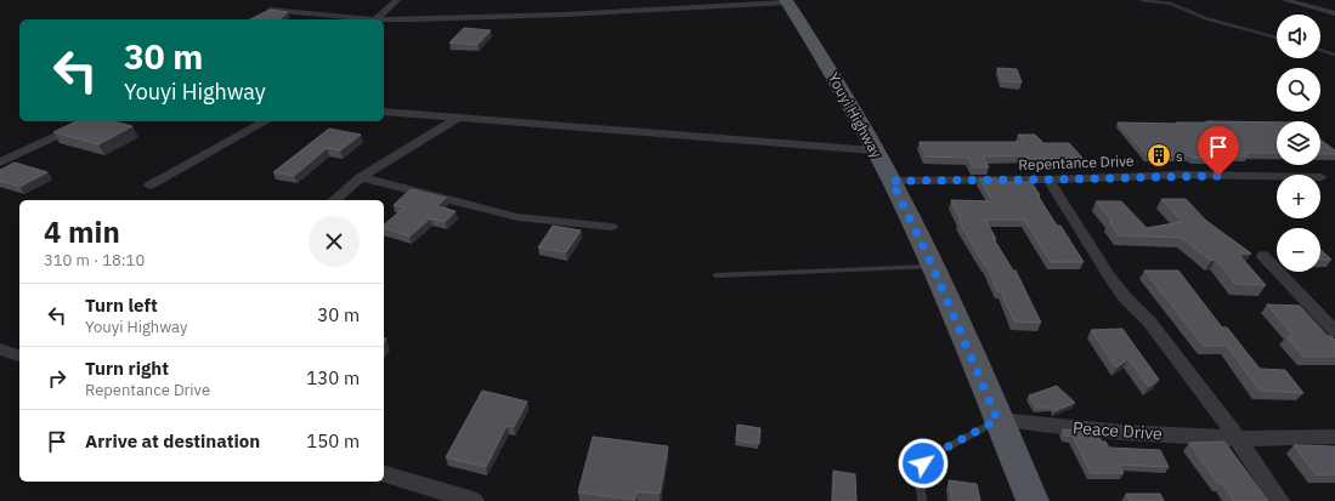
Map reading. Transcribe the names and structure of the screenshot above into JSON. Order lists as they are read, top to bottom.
{
  "streets": {
    "main road": ["Youyi Highway"],
    "street": ["Repentance Drive", "Peace Drive"]
  },
  "crossings": [
    ["Youyi Highway", "Repentance Drive"],
    ["Youyi Highway", "Peace Drive"]
  ],
  "places": {
    "building": ["s"]
  },
  "page": {
    "map_buttons": ["+", "−"],
    "turn": ["30 m", "Youyi Highway"],
    "heading": ["4 min", "310 m · 18:10"],
    "list": [
      {
        "name": "Turn left",
        "note": "Youyi Highway",
        "value": "30 m"
      },
      {
        "name": "Turn right",
        "note": "Repentance Drive",
        "value": "130 m"
      },
      {
        "name": "Arrive at destination",
        "value": "150 m"
      }
    ]
  }
}
